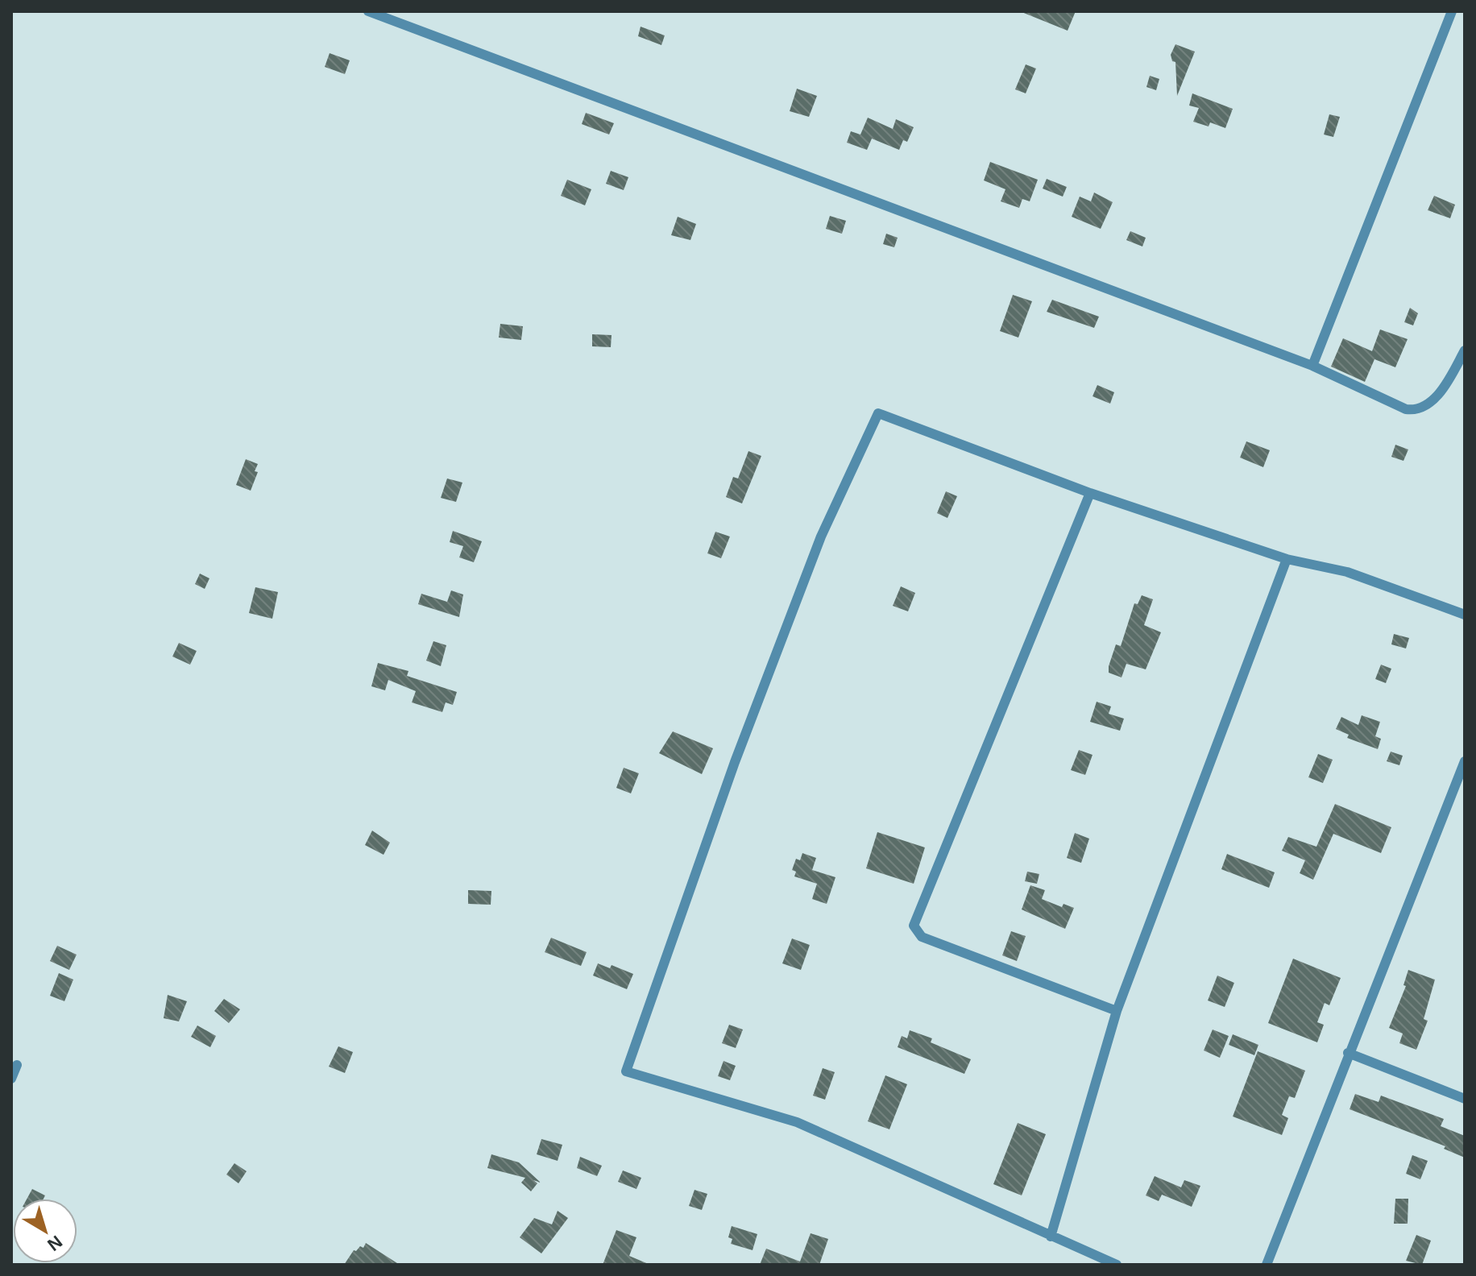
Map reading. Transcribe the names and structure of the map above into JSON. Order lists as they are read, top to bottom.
{
  "north": "bottom right"
}
